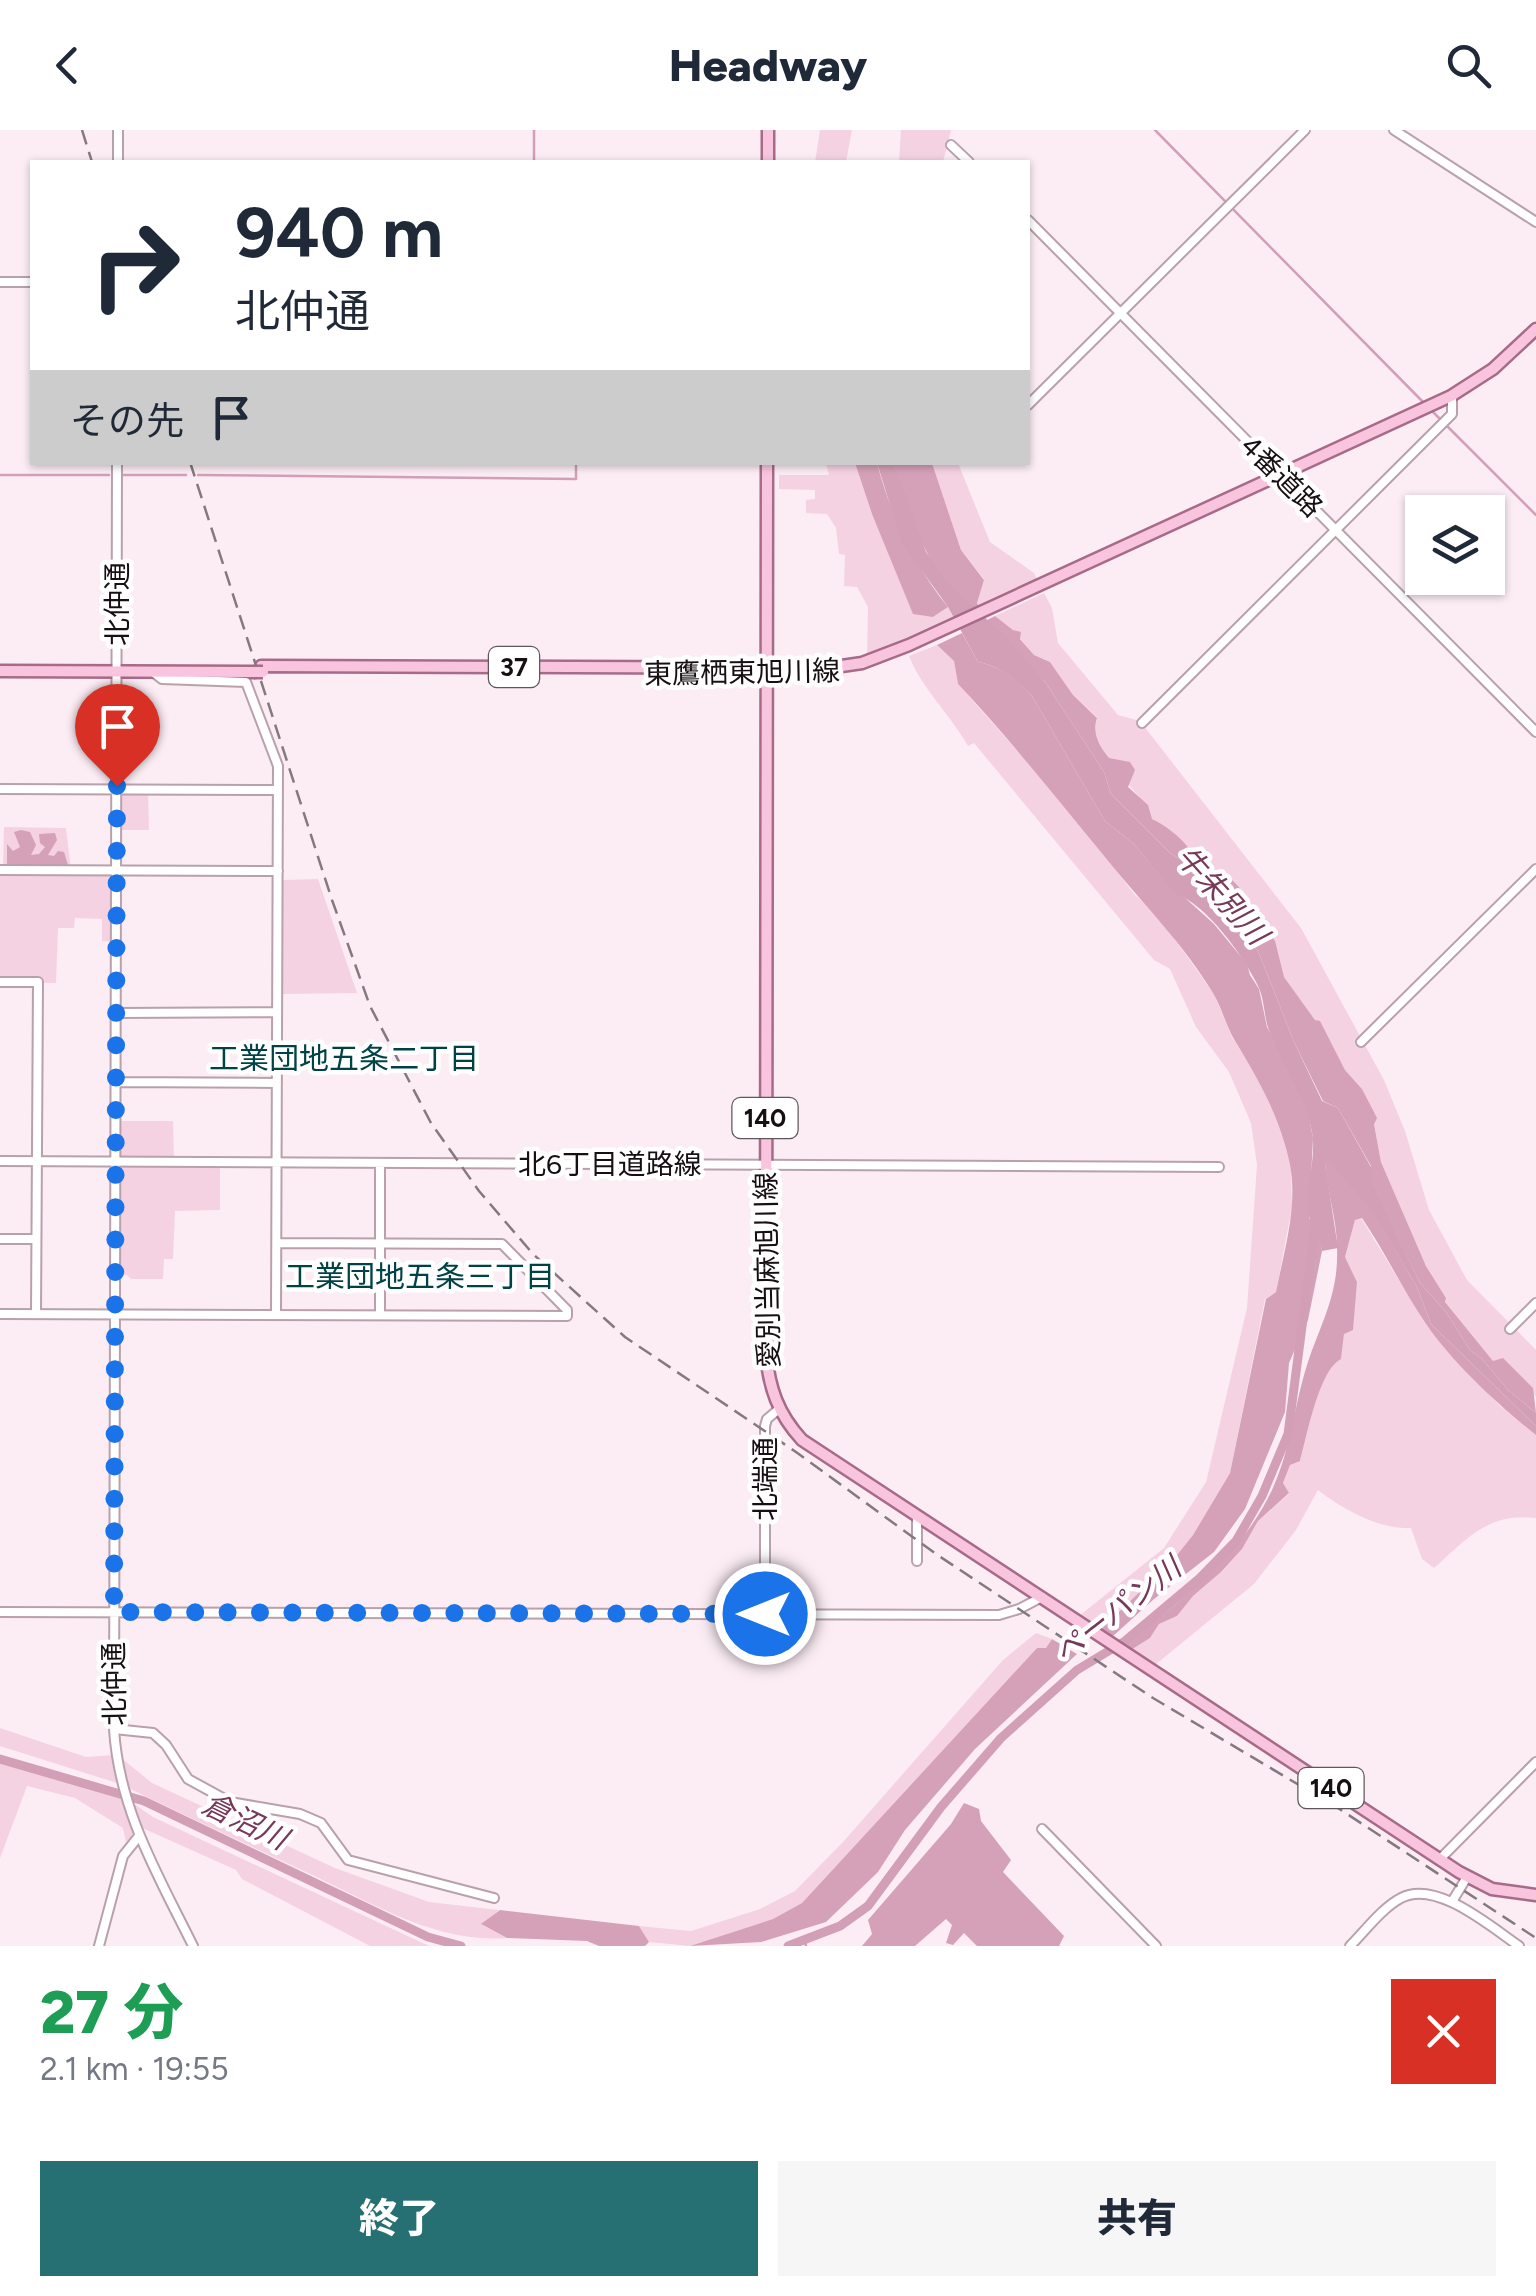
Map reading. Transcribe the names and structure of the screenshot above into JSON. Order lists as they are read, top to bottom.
{
  "streets": {
    "main road": [
      "37",
      "東鷹栖東旭川線",
      "140",
      "愛別当麻旭川線"
    ],
    "street": [
      "4番道路",
      "北仲通",
      "北6丁目道路線",
      "北端通"
    ]
  },
  "crossings": [
    ["4番道路", "東鷹栖東旭川線"],
    ["北仲通", "東鷹栖東旭川線"],
    ["北仲通", "北6丁目道路線"],
    ["東鷹栖東旭川線", "愛別当麻旭川線"],
    ["北6丁目道路線", "愛別当麻旭川線"],
    ["愛別当麻旭川線", "北端通"]
  ],
  "districts": ["工業団地五条二丁目", "工業団地五条三丁目"],
  "water": ["牛朱別川", "ペーパン川", "倉沼川"],
  "page": {
    "header": "Headway",
    "turn": ["940 m", "北仲通"],
    "then": "その先",
    "heading": ["27 分", "2.1 km · 19:55"],
    "buttons": ["終了", "共有"]
  }
}
